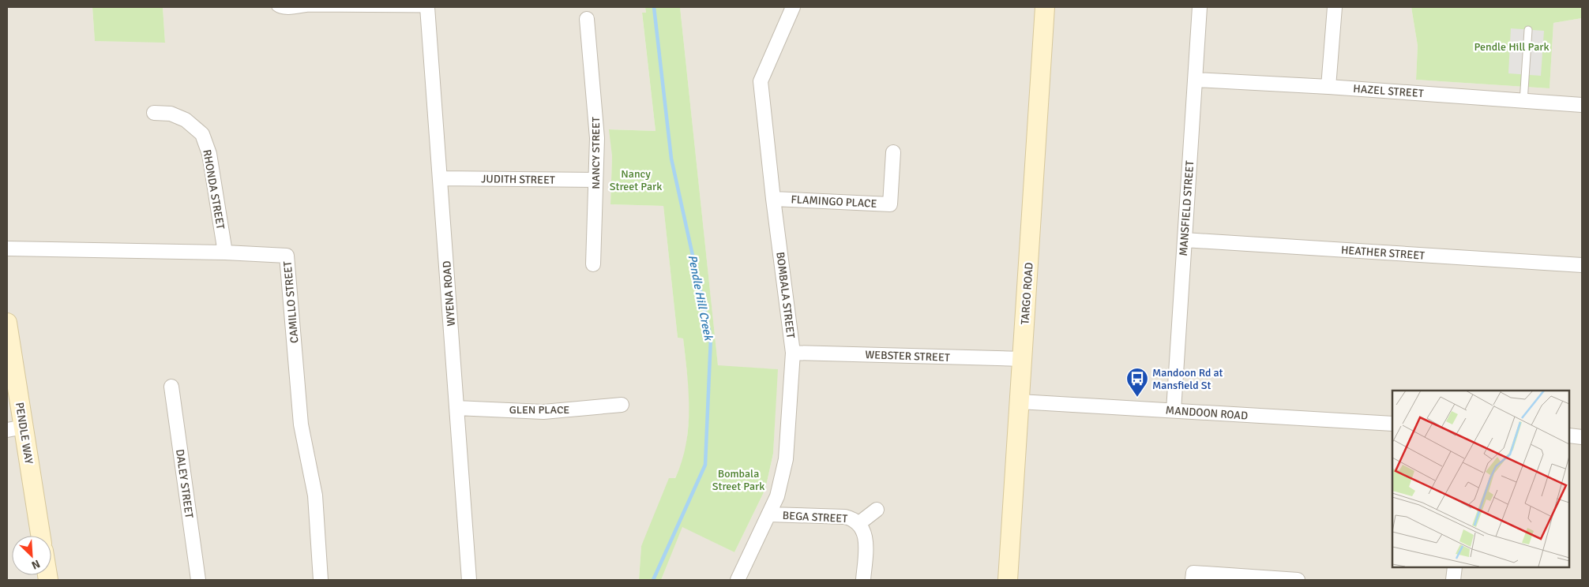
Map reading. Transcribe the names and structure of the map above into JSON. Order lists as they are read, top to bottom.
{
  "streets": {
    "street": [
      "HAZEL STREET",
      "NANCY STREET",
      "JUDITH STREET",
      "RHONDA STREET",
      "FLAMINGO PLACE",
      "MANSFIELD STREET",
      "HEATHER STREET",
      "WYENA ROAD",
      "TARGO ROAD",
      "BOMBALA STREET",
      "CAMILLO STREET",
      "WEBSTER STREET",
      "GLEN PLACE",
      "MANDOON ROAD",
      "PENDLE WAY",
      "DALEY STREET",
      "BEGA STREET"
    ]
  },
  "crossings": [
    ["HAZEL STREET", "MANSFIELD STREET"],
    ["NANCY STREET", "JUDITH STREET"],
    ["JUDITH STREET", "WYENA ROAD"],
    ["RHONDA STREET", "CAMILLO STREET"],
    ["FLAMINGO PLACE", "BOMBALA STREET"],
    ["MANSFIELD STREET", "HEATHER STREET"],
    ["MANSFIELD STREET", "MANDOON ROAD"],
    ["WYENA ROAD", "GLEN PLACE"],
    ["TARGO ROAD", "WEBSTER STREET"],
    ["TARGO ROAD", "MANDOON ROAD"],
    ["BOMBALA STREET", "WEBSTER STREET"],
    ["BOMBALA STREET", "BEGA STREET"]
  ],
  "water": ["Pendle Hill Creek"],
  "parks": ["Pendle Hill Park", "Nancy Street Park", "Bombala Street Park"],
  "places": {
    "bus stop": ["Mandoon Rd at Mansfield St"]
  },
  "north": "bottom right"
}
